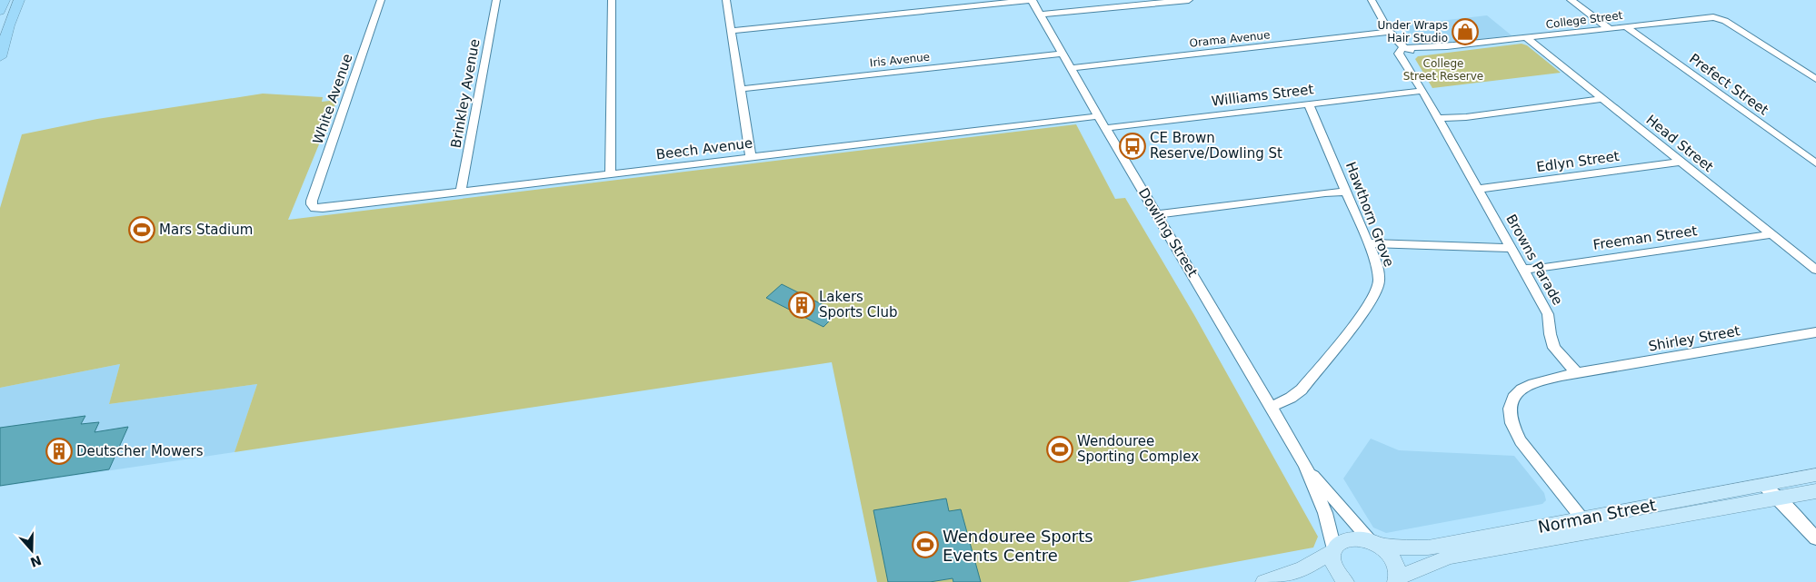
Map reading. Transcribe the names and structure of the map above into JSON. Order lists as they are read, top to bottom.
{
  "streets": {
    "main road": ["Norman Street"],
    "street": [
      "College Street",
      "Orama Avenue",
      "Iris Avenue",
      "Prefect Street",
      "Brinkley Avenue",
      "Williams Street",
      "White Avenue",
      "Head Street",
      "Beech Avenue",
      "Edlyn Street",
      "Hawthorn Grove",
      "Dowling Street",
      "Freeman Street",
      "Browns Parade",
      "Shirley Street"
    ]
  },
  "crossings": [
    ["College Street", "Prefect Street"],
    ["College Street", "Head Street"],
    ["College Street", "Browns Parade"],
    ["Orama Avenue", "Dowling Street"],
    ["Iris Avenue", "Dowling Street"],
    ["Brinkley Avenue", "Beech Avenue"],
    ["Williams Street", "Hawthorn Grove"],
    ["Williams Street", "Dowling Street"],
    ["Williams Street", "Browns Parade"],
    ["White Avenue", "Beech Avenue"],
    ["Head Street", "Edlyn Street"],
    ["Head Street", "Freeman Street"],
    ["Beech Avenue", "Dowling Street"],
    ["Edlyn Street", "Browns Parade"],
    ["Hawthorn Grove", "Dowling Street"],
    ["Dowling Street", "Norman Street"],
    ["Freeman Street", "Browns Parade"],
    ["Browns Parade", "Shirley Street"]
  ],
  "parks": ["College Street Reserve"],
  "places": {
    "shop": ["Under Wraps Hair Studio"],
    "bus stop": ["CE Brown Reserve/Dowling St"],
    "sports": ["Mars Stadium", "Wendouree Sporting Complex", "Wendouree Sports Events Centre"],
    "building": ["Lakers Sports Club", "Deutscher Mowers"]
  },
  "north": "bottom"
}
